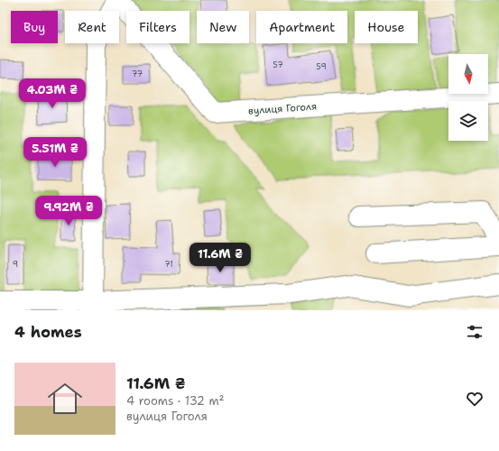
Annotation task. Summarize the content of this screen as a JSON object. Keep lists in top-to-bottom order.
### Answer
{
  "streets": {
    "street": ["вулиця Гоголя"]
  },
  "house_numbers": [
    "57",
    "59",
    "77",
    "9",
    "71"
  ],
  "north": "bottom",
  "page": {
    "chip": [
      "Buy",
      "Rent",
      "Filters",
      "New",
      "Apartment",
      "House"
    ],
    "price": [
      "4.03M ₴",
      "5.51M ₴",
      "9.92M ₴",
      "11.6M ₴"
    ],
    "heading": "4 homes",
    "list": [
      {
        "name": "11.6M ₴",
        "note": "4 rooms · 132 m² · вулиця Гоголя"
      }
    ]
  }
}
